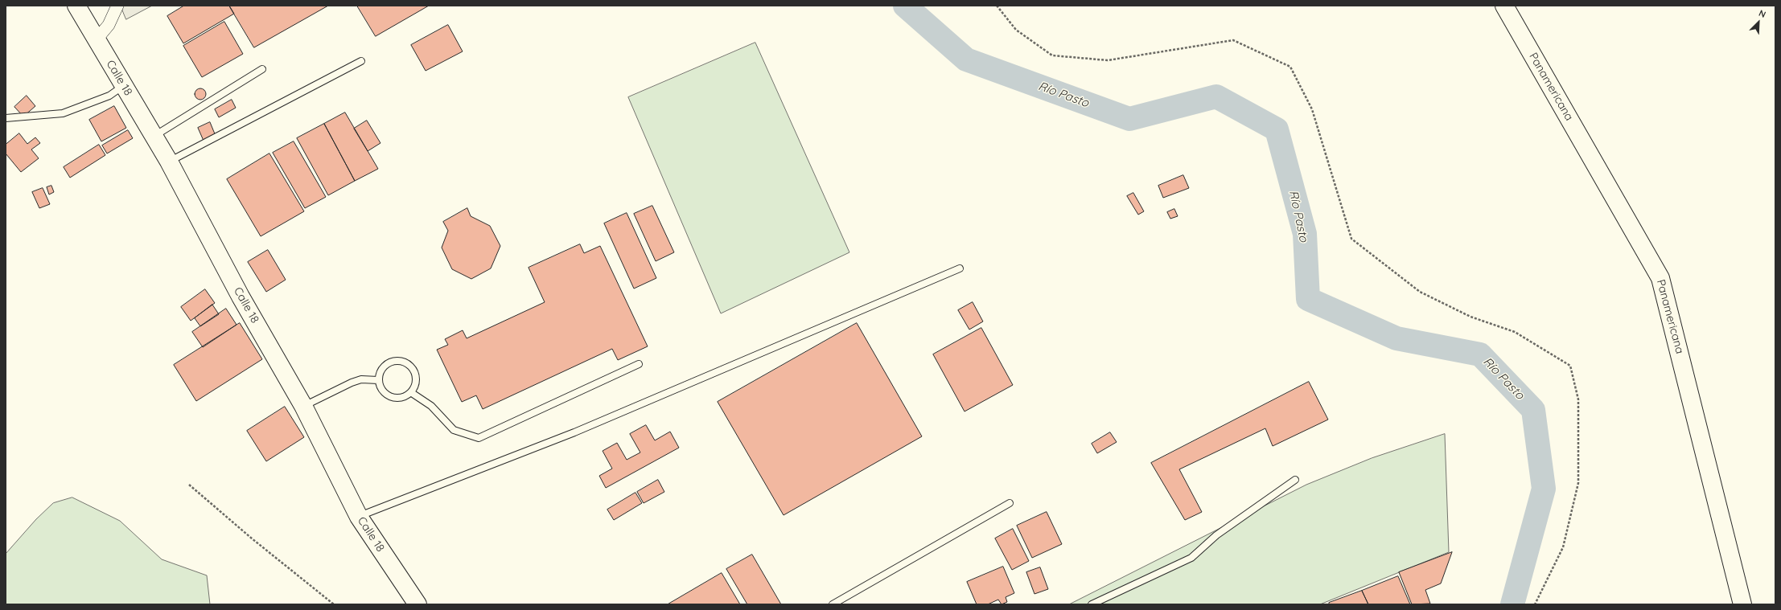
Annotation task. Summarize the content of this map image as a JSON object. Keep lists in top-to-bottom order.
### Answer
{
  "streets": {
    "main road": ["Calle 18", "Panamericana"]
  },
  "water": ["Río Pasto"],
  "north": "top right"
}
